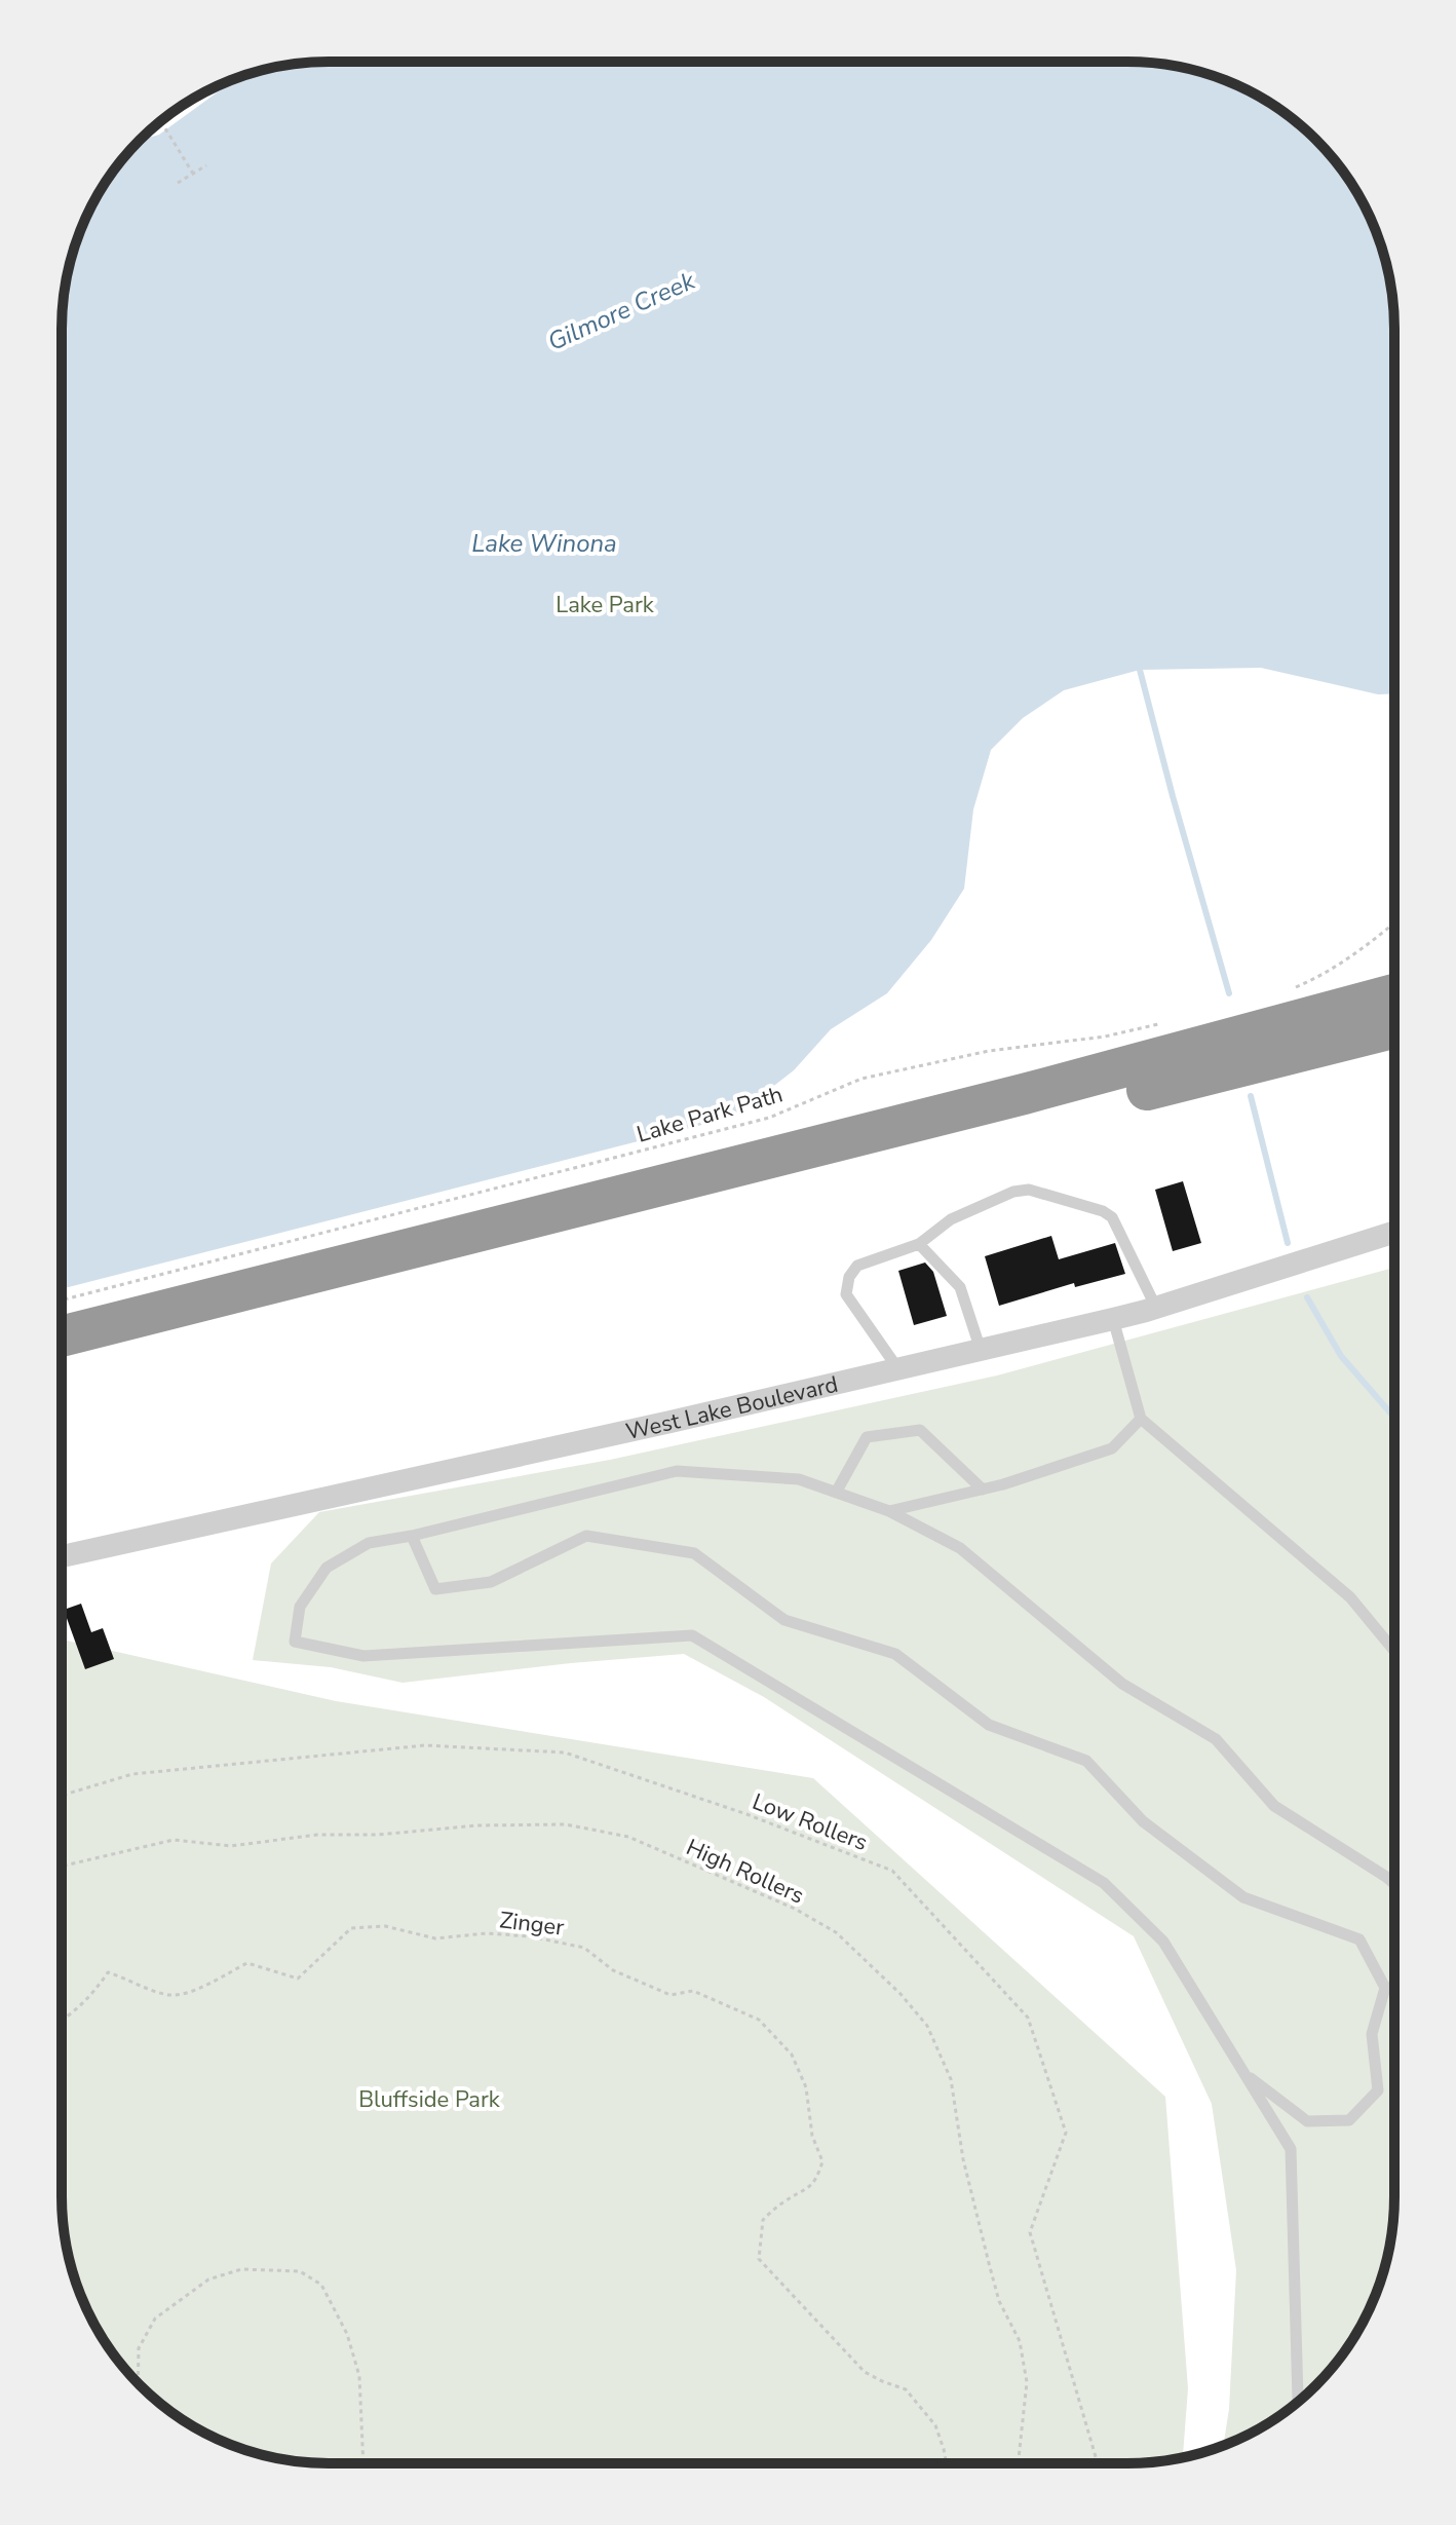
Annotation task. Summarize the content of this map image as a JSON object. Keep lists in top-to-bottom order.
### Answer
{
  "streets": {
    "street": ["West Lake Boulevard"],
    "path": [
      "Lake Park Path",
      "Low Rollers",
      "High Rollers",
      "Zinger"
    ]
  },
  "water": ["Gilmore Creek", "Lake Winona"],
  "parks": ["Lake Park", "Bluffside Park"]
}
